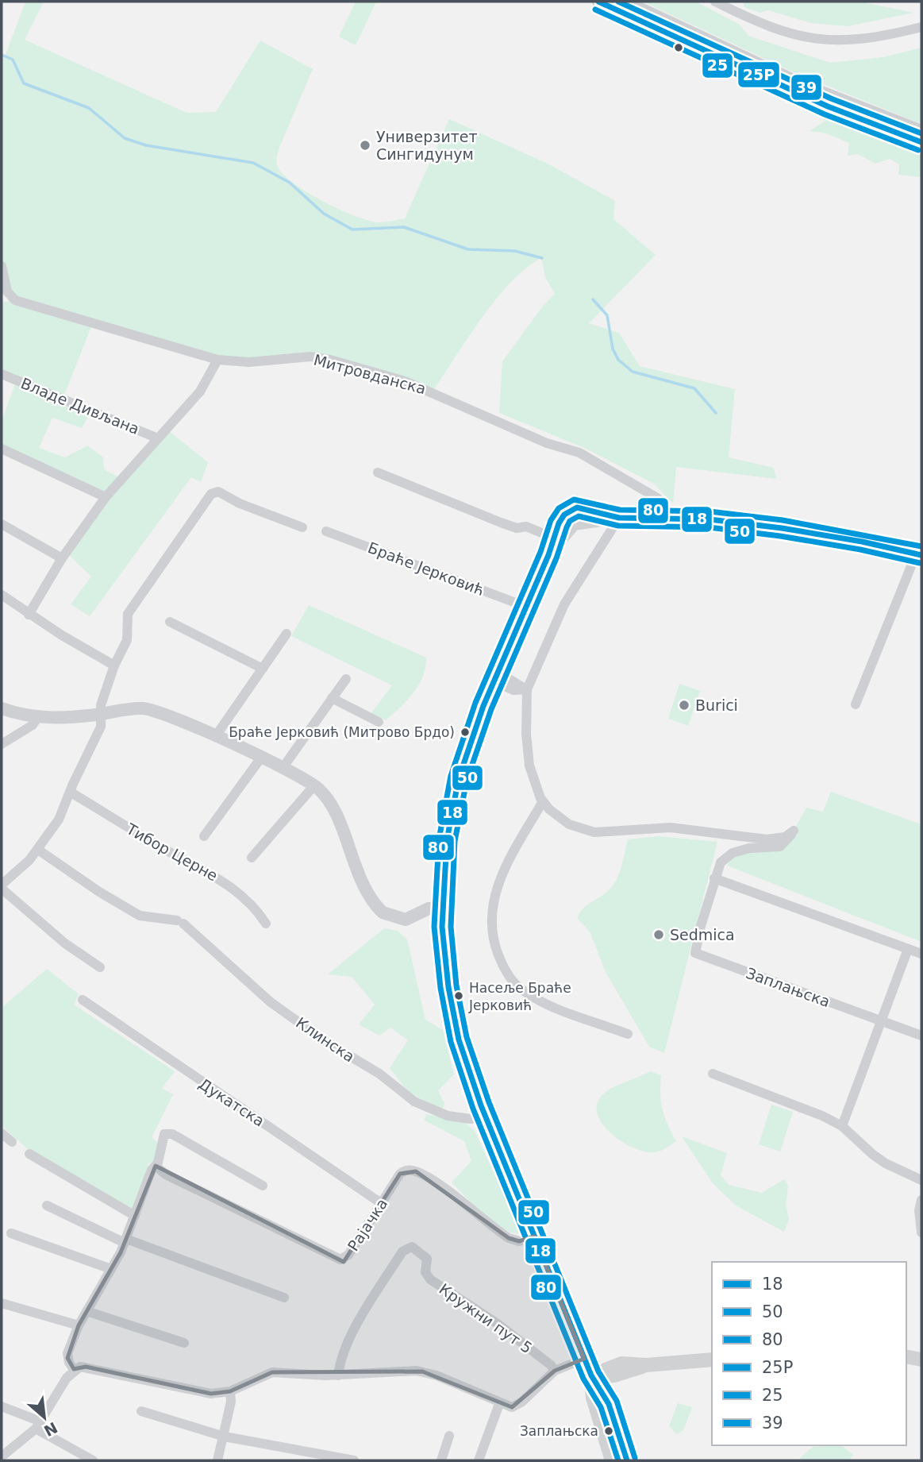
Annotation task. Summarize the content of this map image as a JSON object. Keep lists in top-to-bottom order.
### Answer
{
  "streets": {
    "street": [
      "Митровданска",
      "Владе Дивљана",
      "Браће Јерковић",
      "Тибор Церне",
      "Заплањска",
      "Клинска",
      "Дукатска",
      "Рајачка",
      "Кружни пут 5"
    ]
  },
  "crossings": [
    ["Дукатска", "Рајачка"]
  ],
  "places": [
    "Универзитет Сингидунум",
    "Burici",
    "Браће Јерковић (Митрово Брдо)",
    "Sedmica",
    "Насеље Браће Јерковић",
    "Заплањска"
  ],
  "lines": [
    "transit line 25P",
    "transit line 39",
    "transit line 25",
    "transit line 80",
    "transit line 18",
    "transit line 50"
  ],
  "legend": [
    "18",
    "50",
    "80",
    "25P",
    "25",
    "39"
  ],
  "north": "bottom right"
}
